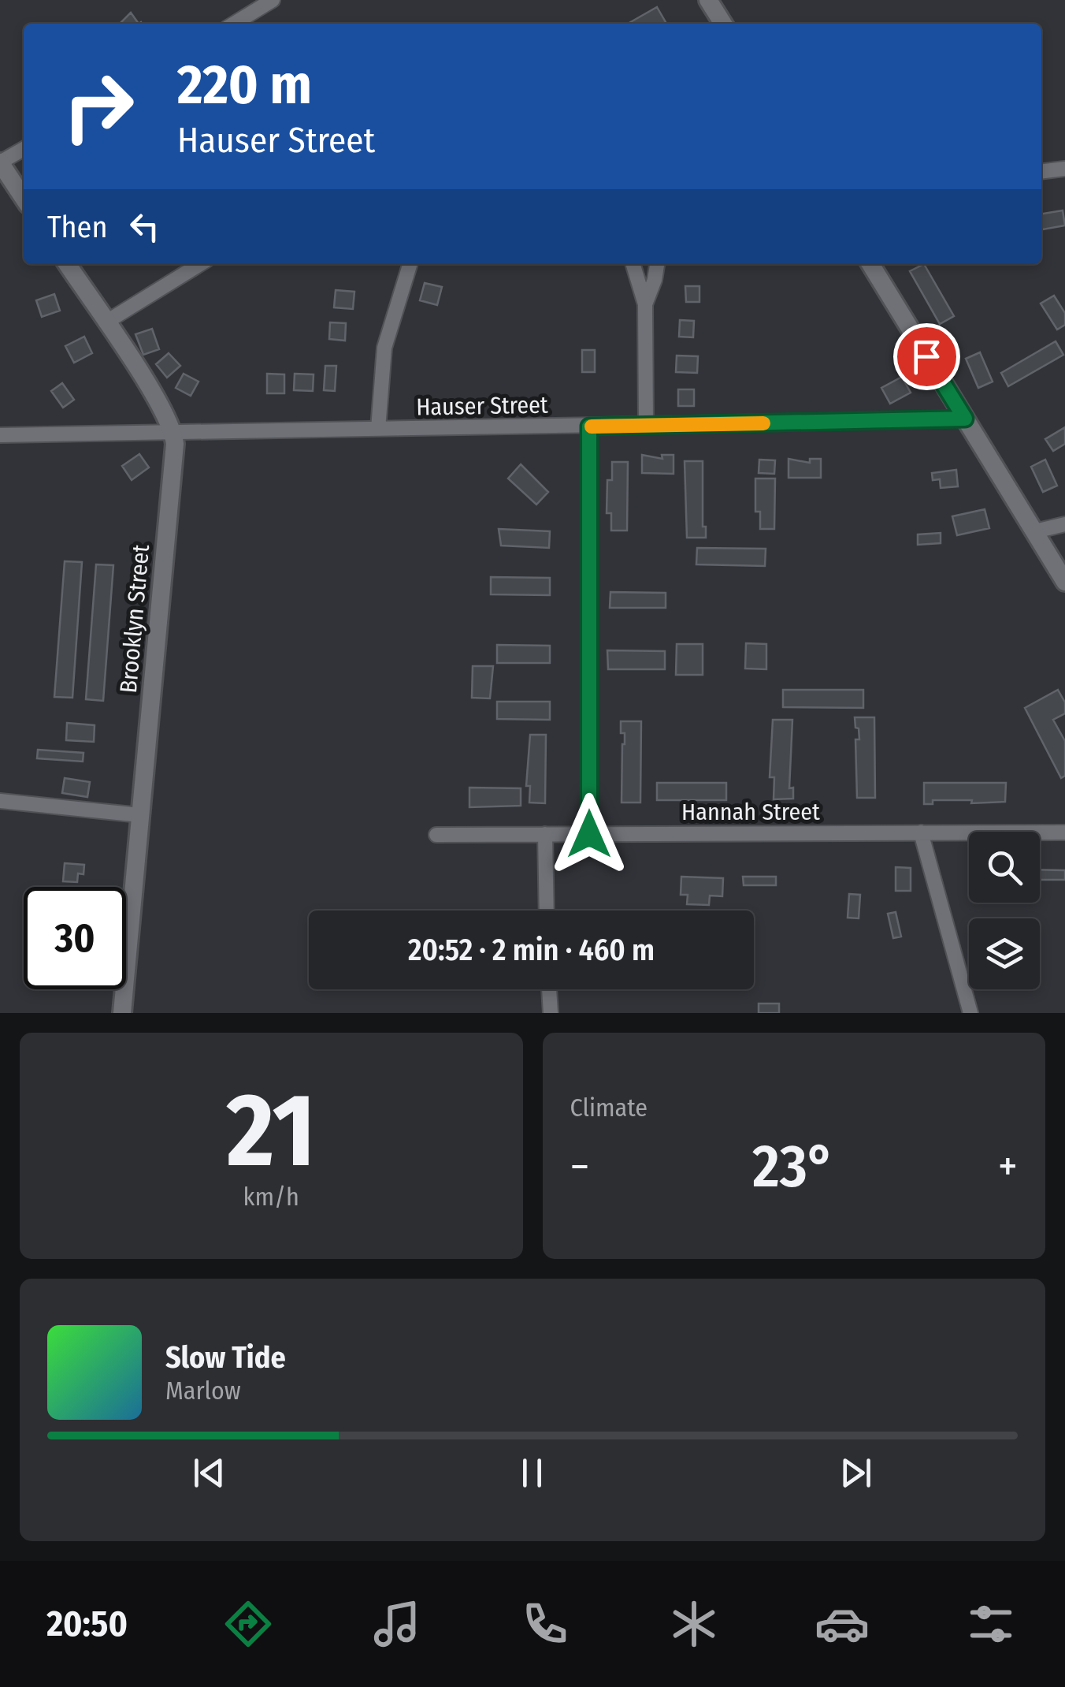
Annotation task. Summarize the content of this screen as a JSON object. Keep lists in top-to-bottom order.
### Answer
{
  "streets": {
    "street": ["Hauser Street", "Brooklyn Street", "Hannah Street"]
  },
  "crossings": [
    ["Hauser Street", "Brooklyn Street"]
  ],
  "page": {
    "turn": ["220 m", "Hauser Street"],
    "then": "Then",
    "limit": "30",
    "trip": "20:52 · 2 min · 460 m",
    "tile": [
      ["21", "km/h"],
      "Climate"
    ],
    "heat": ["−", "23°", "+"],
    "song": ["Slow Tide", "Marlow"],
    "tabs": "20:50"
  }
}
